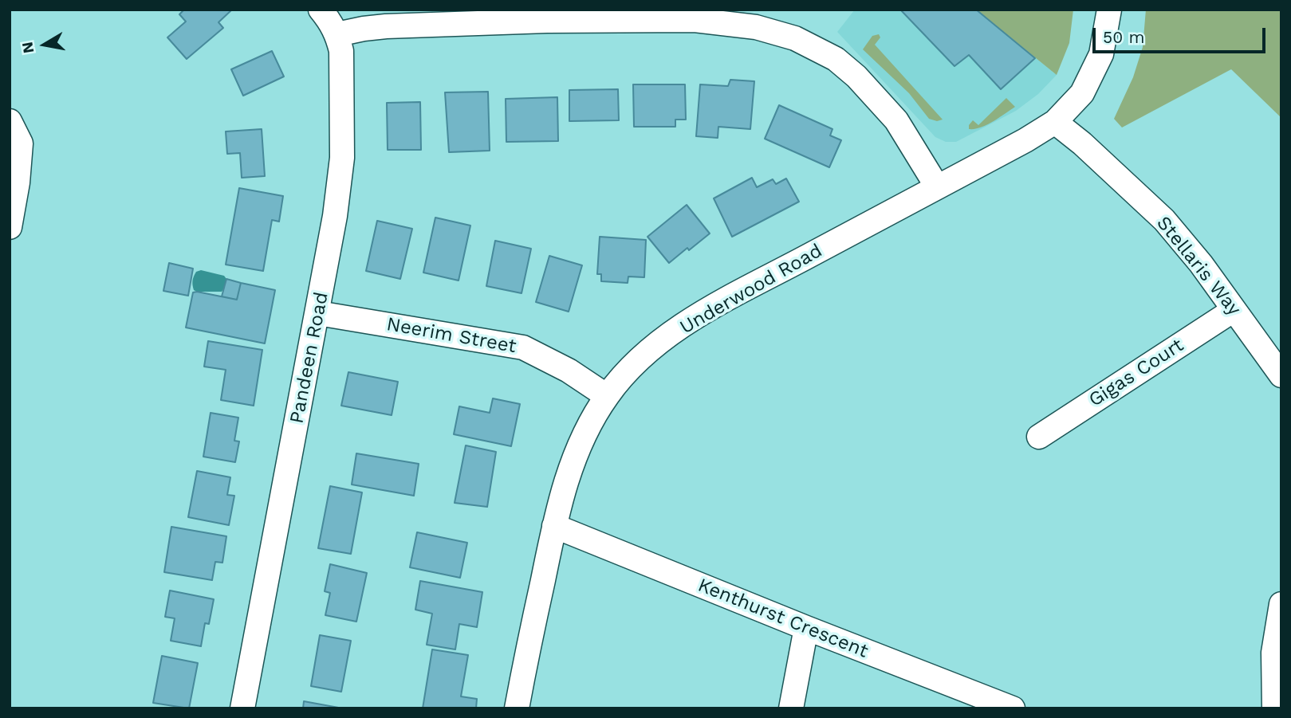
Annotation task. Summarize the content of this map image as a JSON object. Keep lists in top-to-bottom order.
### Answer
{
  "streets": {
    "street": [
      "Stellaris Way",
      "Underwood Road",
      "Neerim Street",
      "Pandeen Road",
      "Gigas Court",
      "Kenthurst Crescent"
    ]
  },
  "crossings": [
    ["Stellaris Way", "Underwood Road"],
    ["Stellaris Way", "Gigas Court"],
    ["Underwood Road", "Neerim Street"],
    ["Underwood Road", "Kenthurst Crescent"],
    ["Neerim Street", "Pandeen Road"]
  ],
  "scale_bar": "50 m",
  "north": "left"
}
